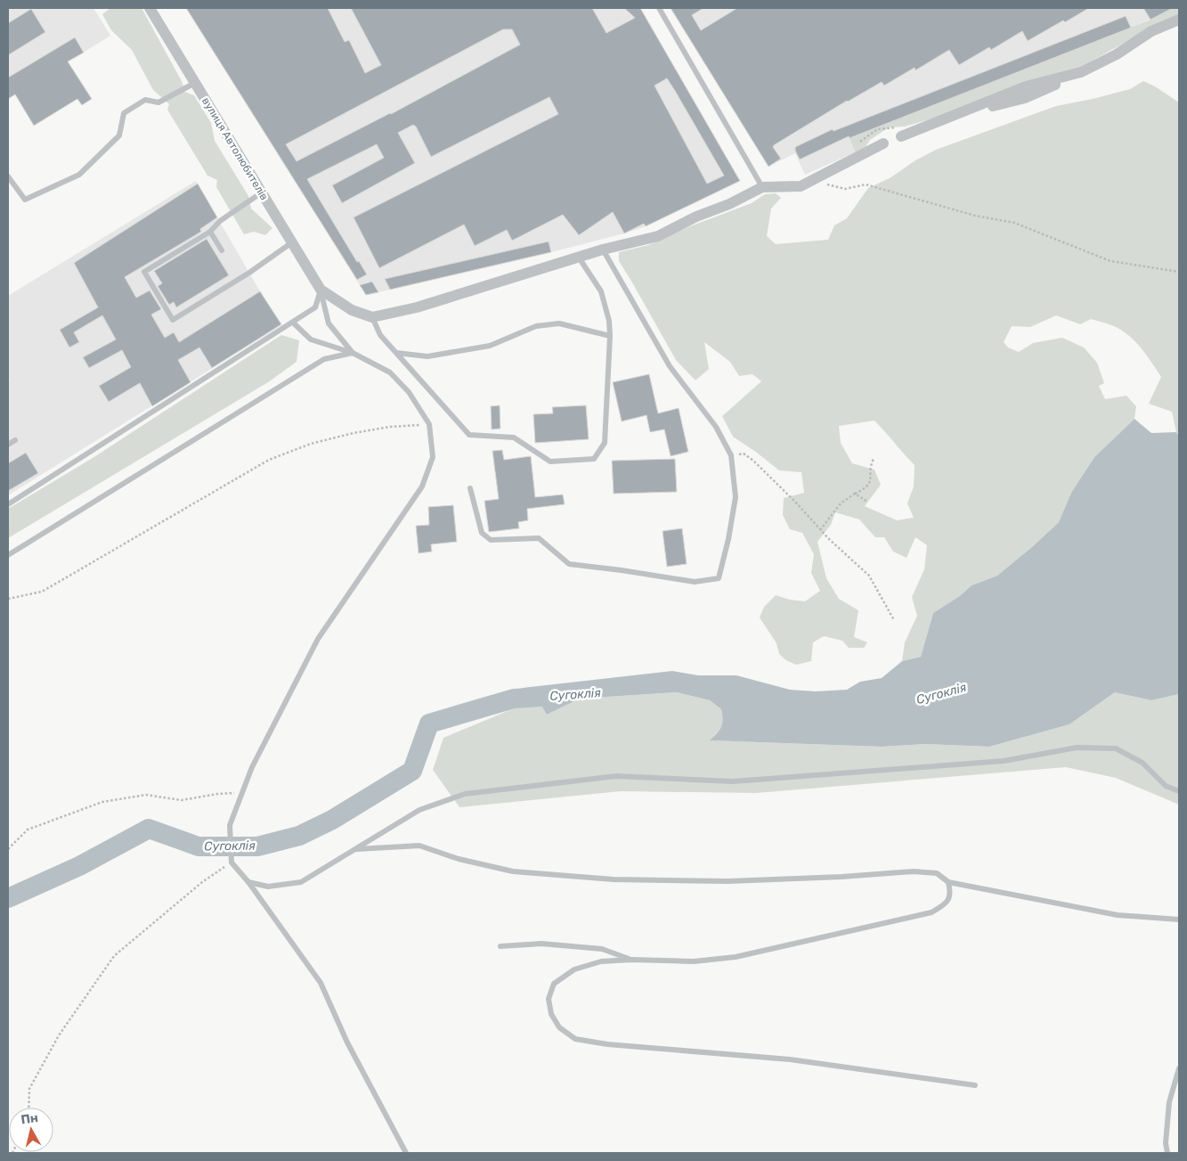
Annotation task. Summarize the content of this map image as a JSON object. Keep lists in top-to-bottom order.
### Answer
{
  "streets": {
    "street": ["вулиця Автолюбителів"]
  },
  "water": ["Сугоклія"],
  "north": "top"
}
